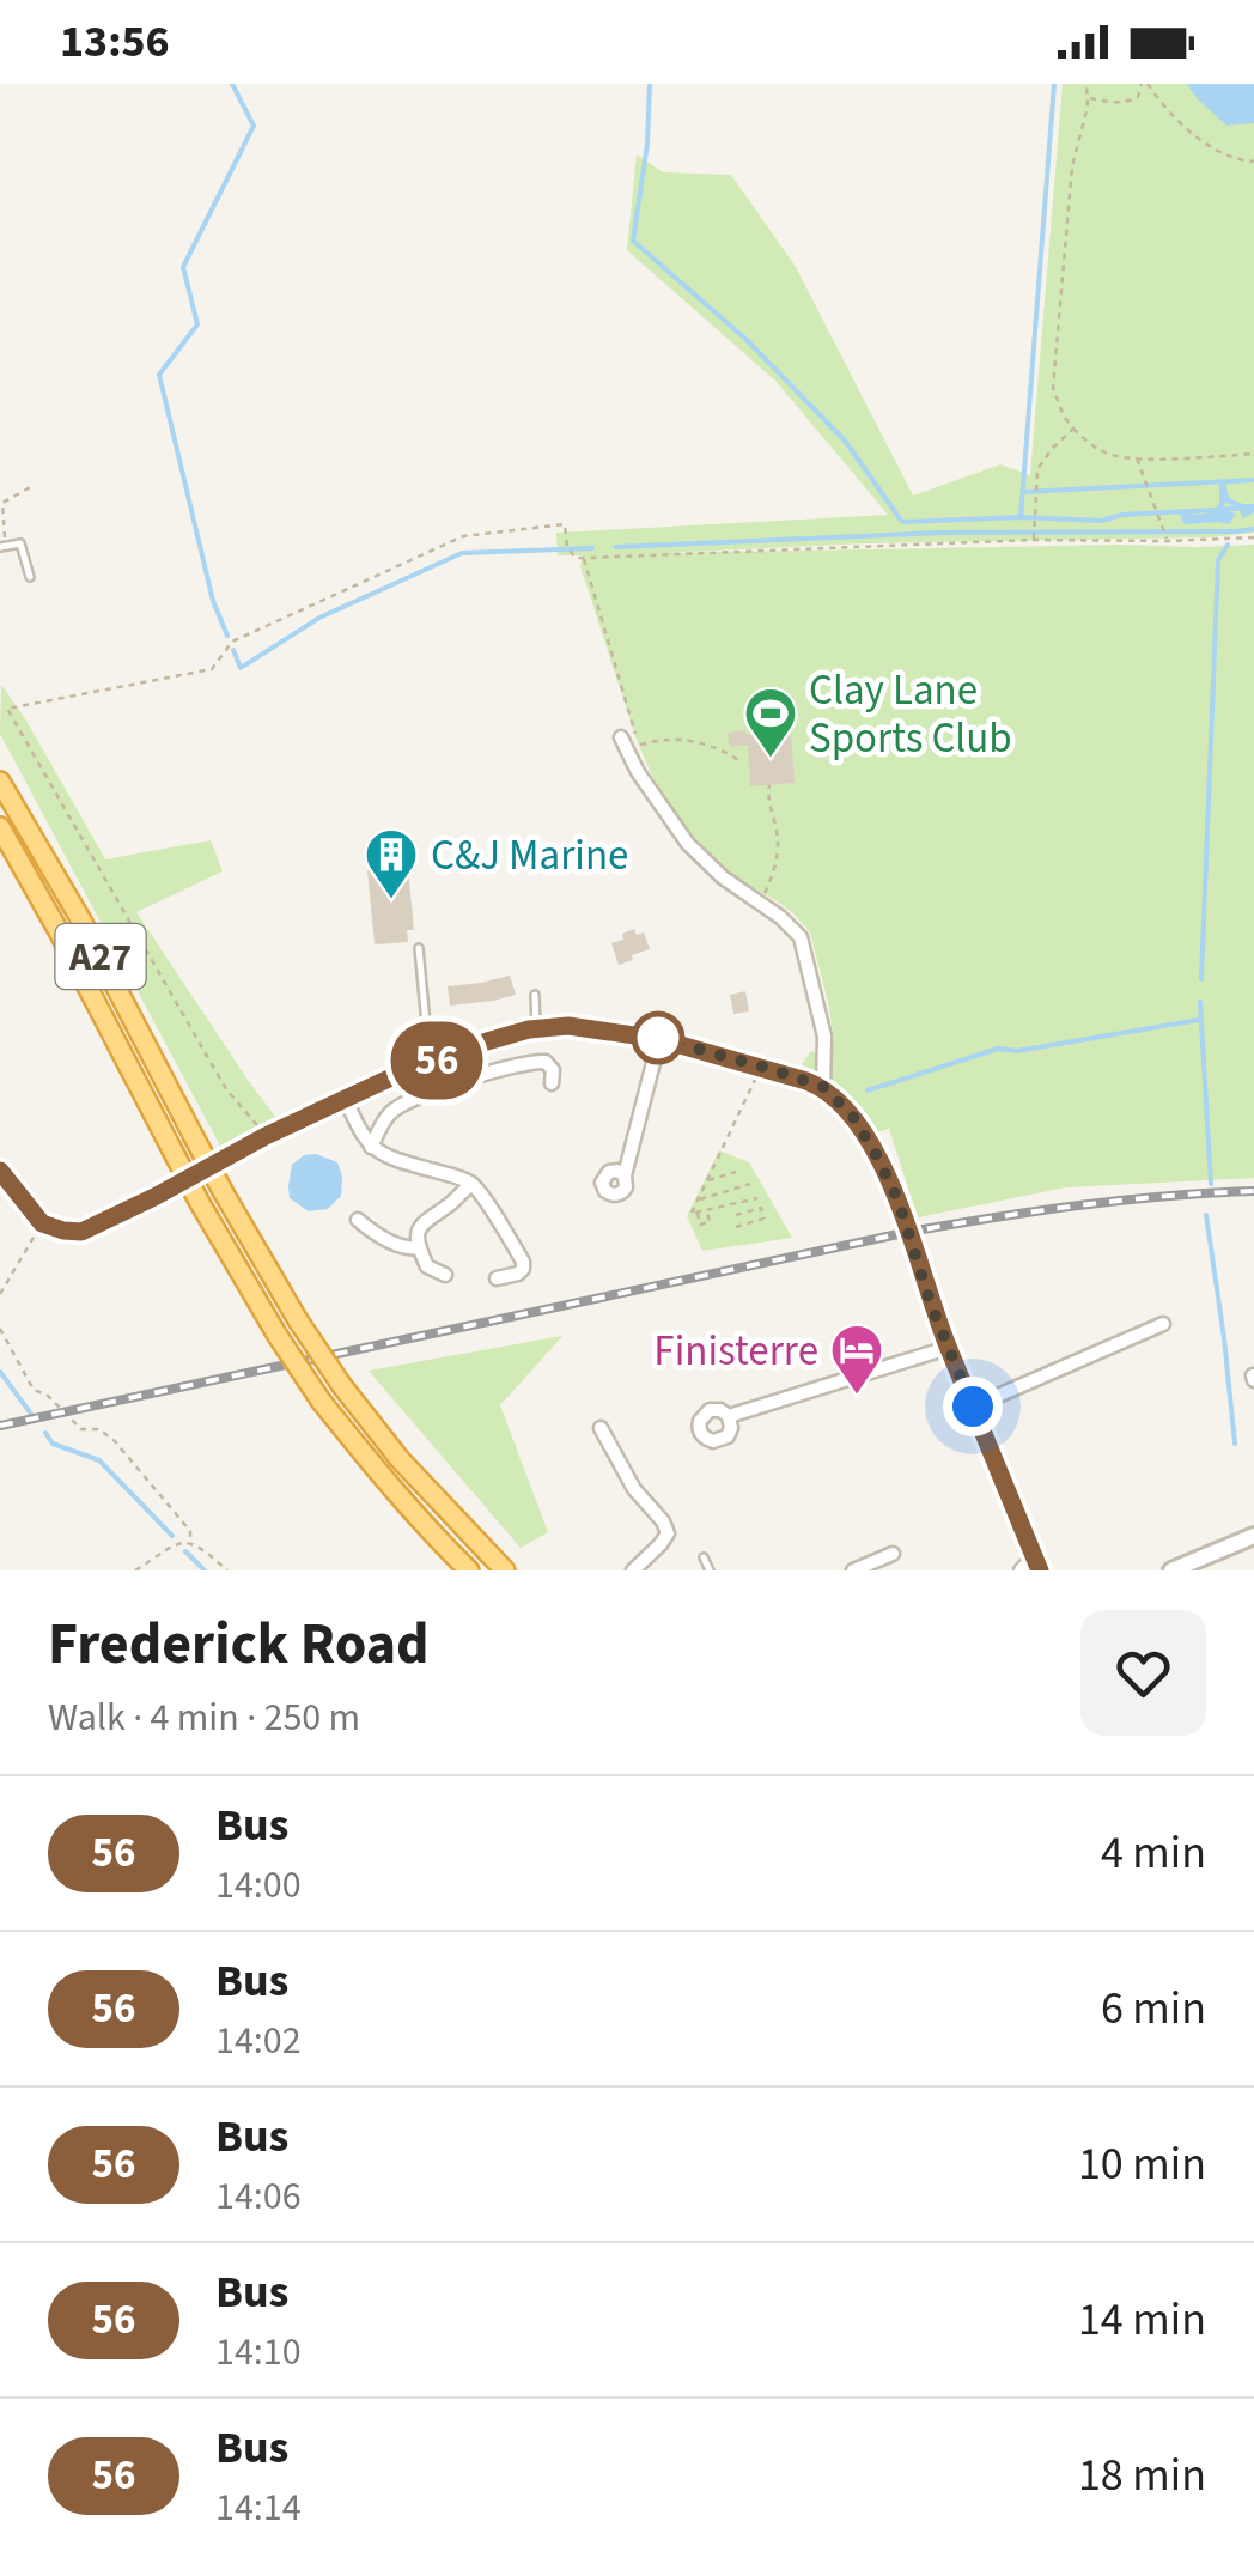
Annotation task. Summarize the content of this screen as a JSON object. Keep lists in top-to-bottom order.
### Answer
{
  "streets": {
    "highway": ["A27"]
  },
  "places": {
    "sports": ["Clay Lane Sports Club"],
    "building": ["C&J Marine"],
    "hotel": ["Finisterre"]
  },
  "lines": ["bus line 56"],
  "page": {
    "status": "13:56",
    "on_map": "56",
    "heading": ["Frederick Road", "Walk · 4 min · 250 m"],
    "list": [
      {
        "mark": "56",
        "name": "Bus",
        "note": "14:00",
        "value": "4 min"
      },
      {
        "mark": "56",
        "name": "Bus",
        "note": "14:02",
        "value": "6 min"
      },
      {
        "mark": "56",
        "name": "Bus",
        "note": "14:06",
        "value": "10 min"
      },
      {
        "mark": "56",
        "name": "Bus",
        "note": "14:10",
        "value": "14 min"
      },
      {
        "mark": "56",
        "name": "Bus",
        "note": "14:14",
        "value": "18 min"
      }
    ]
  }
}
